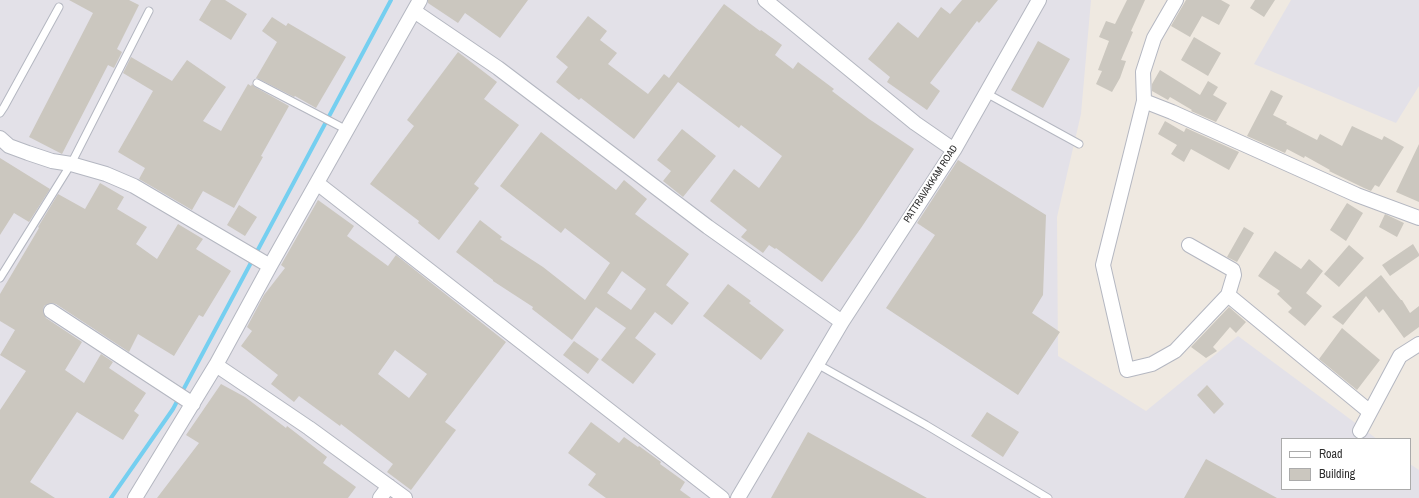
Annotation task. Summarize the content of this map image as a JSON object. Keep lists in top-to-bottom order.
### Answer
{
  "streets": {
    "street": ["PATTRAVAKKAM ROAD"]
  },
  "legend": ["Road", "Building"]
}
